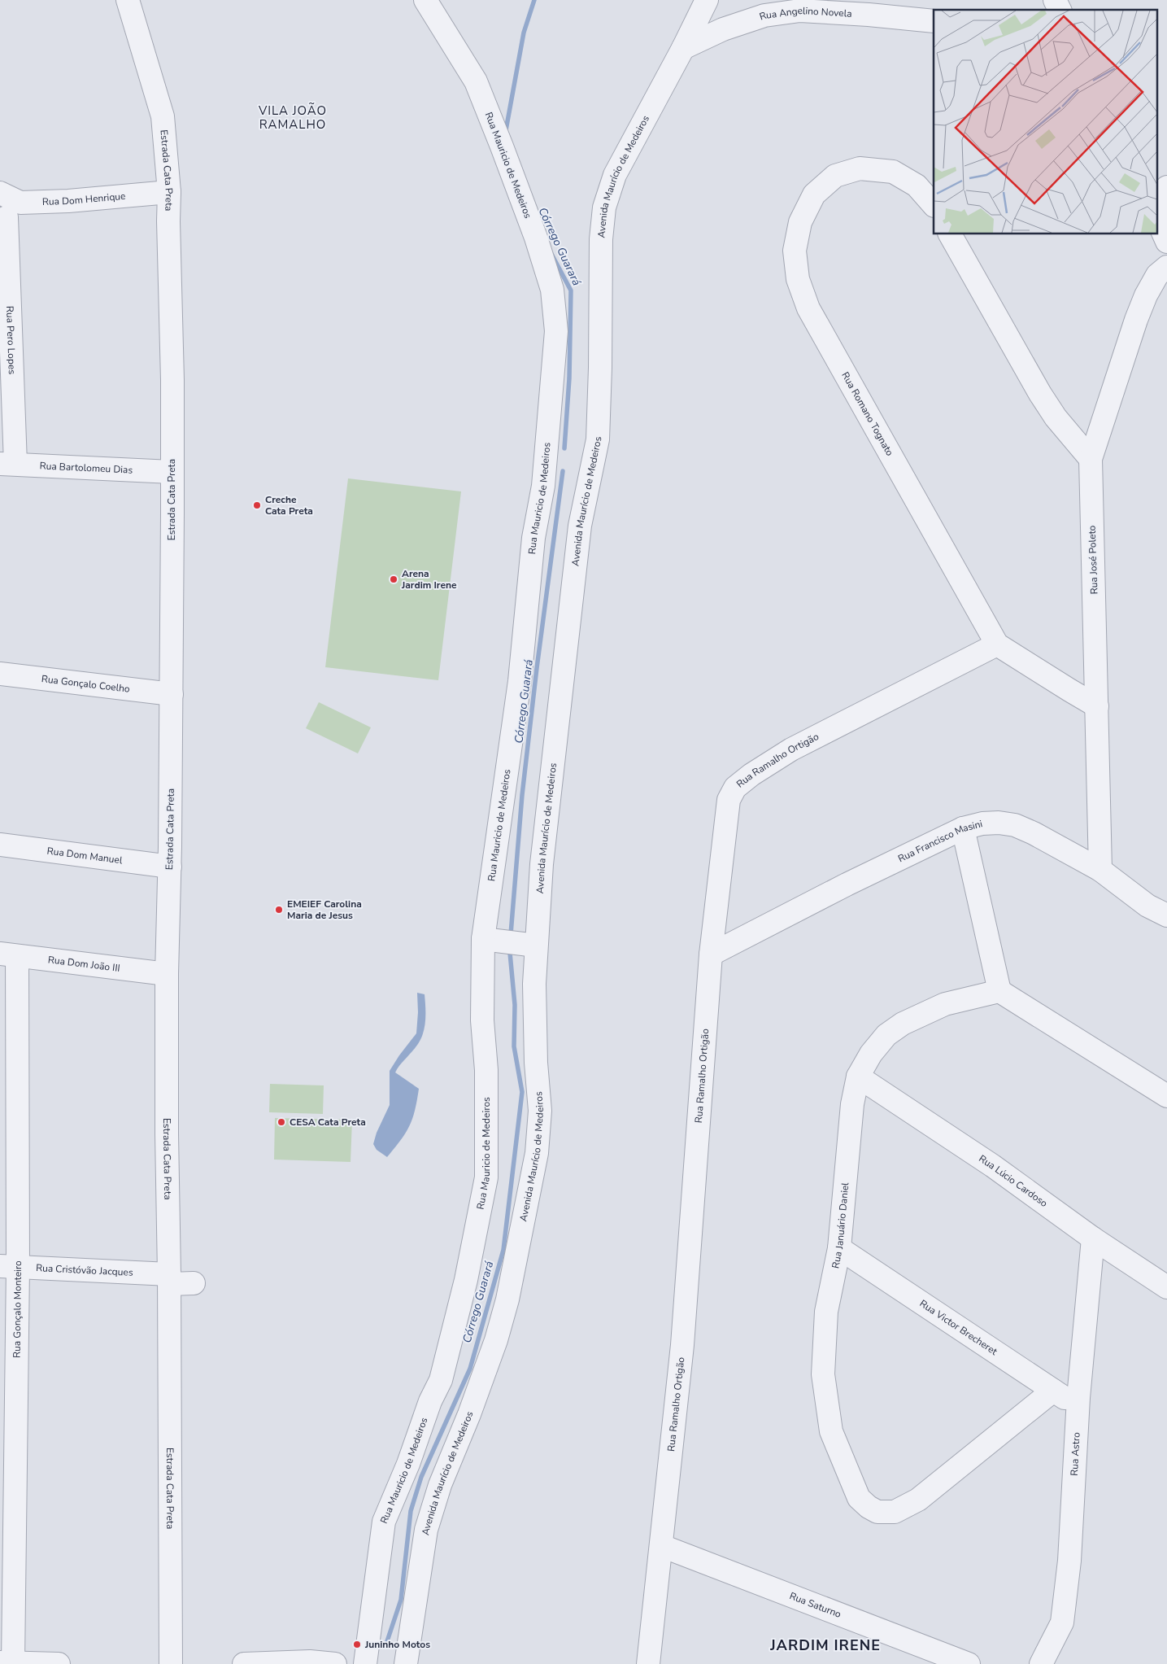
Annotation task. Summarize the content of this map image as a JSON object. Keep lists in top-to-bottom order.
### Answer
{
  "streets": {
    "street": [
      "Rua Angelino Novela",
      "Rua Mauricio de Medeiros",
      "Estrada Cata Preta",
      "Avenida Maurício de Medeiros",
      "Rua Dom Henrique",
      "Rua Pero Lopes",
      "Rua Romano Tognato",
      "Rua Bartolomeu Dias",
      "Rua José Poleto",
      "Rua Gonçalo Coelho",
      "Rua Ramalho Ortigão",
      "Rua Francisco Masini",
      "Rua Dom Manuel",
      "Rua Dom João III",
      "Rua Lúcio Cardoso",
      "Rua Januário Daniel",
      "Rua Cristóvão Jacques",
      "Rua Gonçalo Monteiro",
      "Rua Victor Brecheret",
      "Rua Astro",
      "Rua Saturno"
    ]
  },
  "crossings": [
    ["Rua Angelino Novela", "Avenida Maurício de Medeiros"],
    ["Estrada Cata Preta", "Rua Dom Henrique"],
    ["Estrada Cata Preta", "Rua Bartolomeu Dias"],
    ["Estrada Cata Preta", "Rua Gonçalo Coelho"],
    ["Estrada Cata Preta", "Rua Dom Manuel"],
    ["Estrada Cata Preta", "Rua Dom João III"],
    ["Estrada Cata Preta", "Rua Cristóvão Jacques"],
    ["Rua Dom Henrique", "Rua Pero Lopes"],
    ["Rua Pero Lopes", "Rua Bartolomeu Dias"],
    ["Rua Romano Tognato", "Rua José Poleto"],
    ["Rua Romano Tognato", "Rua Ramalho Ortigão"],
    ["Rua José Poleto", "Rua Francisco Masini"],
    ["Rua Ramalho Ortigão", "Rua Francisco Masini"],
    ["Rua Ramalho Ortigão", "Rua Saturno"],
    ["Rua Dom João III", "Rua Gonçalo Monteiro"],
    ["Rua Lúcio Cardoso", "Rua Januário Daniel"],
    ["Rua Lúcio Cardoso", "Rua Astro"],
    ["Rua Januário Daniel", "Rua Victor Brecheret"],
    ["Rua Cristóvão Jacques", "Rua Gonçalo Monteiro"],
    ["Rua Victor Brecheret", "Rua Astro"]
  ],
  "districts": ["VILA JOÃO RAMALHO", "JARDIM IRENE"],
  "water": ["Córrego Guarará"],
  "places": [
    "Creche Cata Preta",
    "Arena Jardim Irene",
    "EMEIEF Carolina Maria de Jesus",
    "CESA Cata Preta",
    "Juninho Motos"
  ]
}
